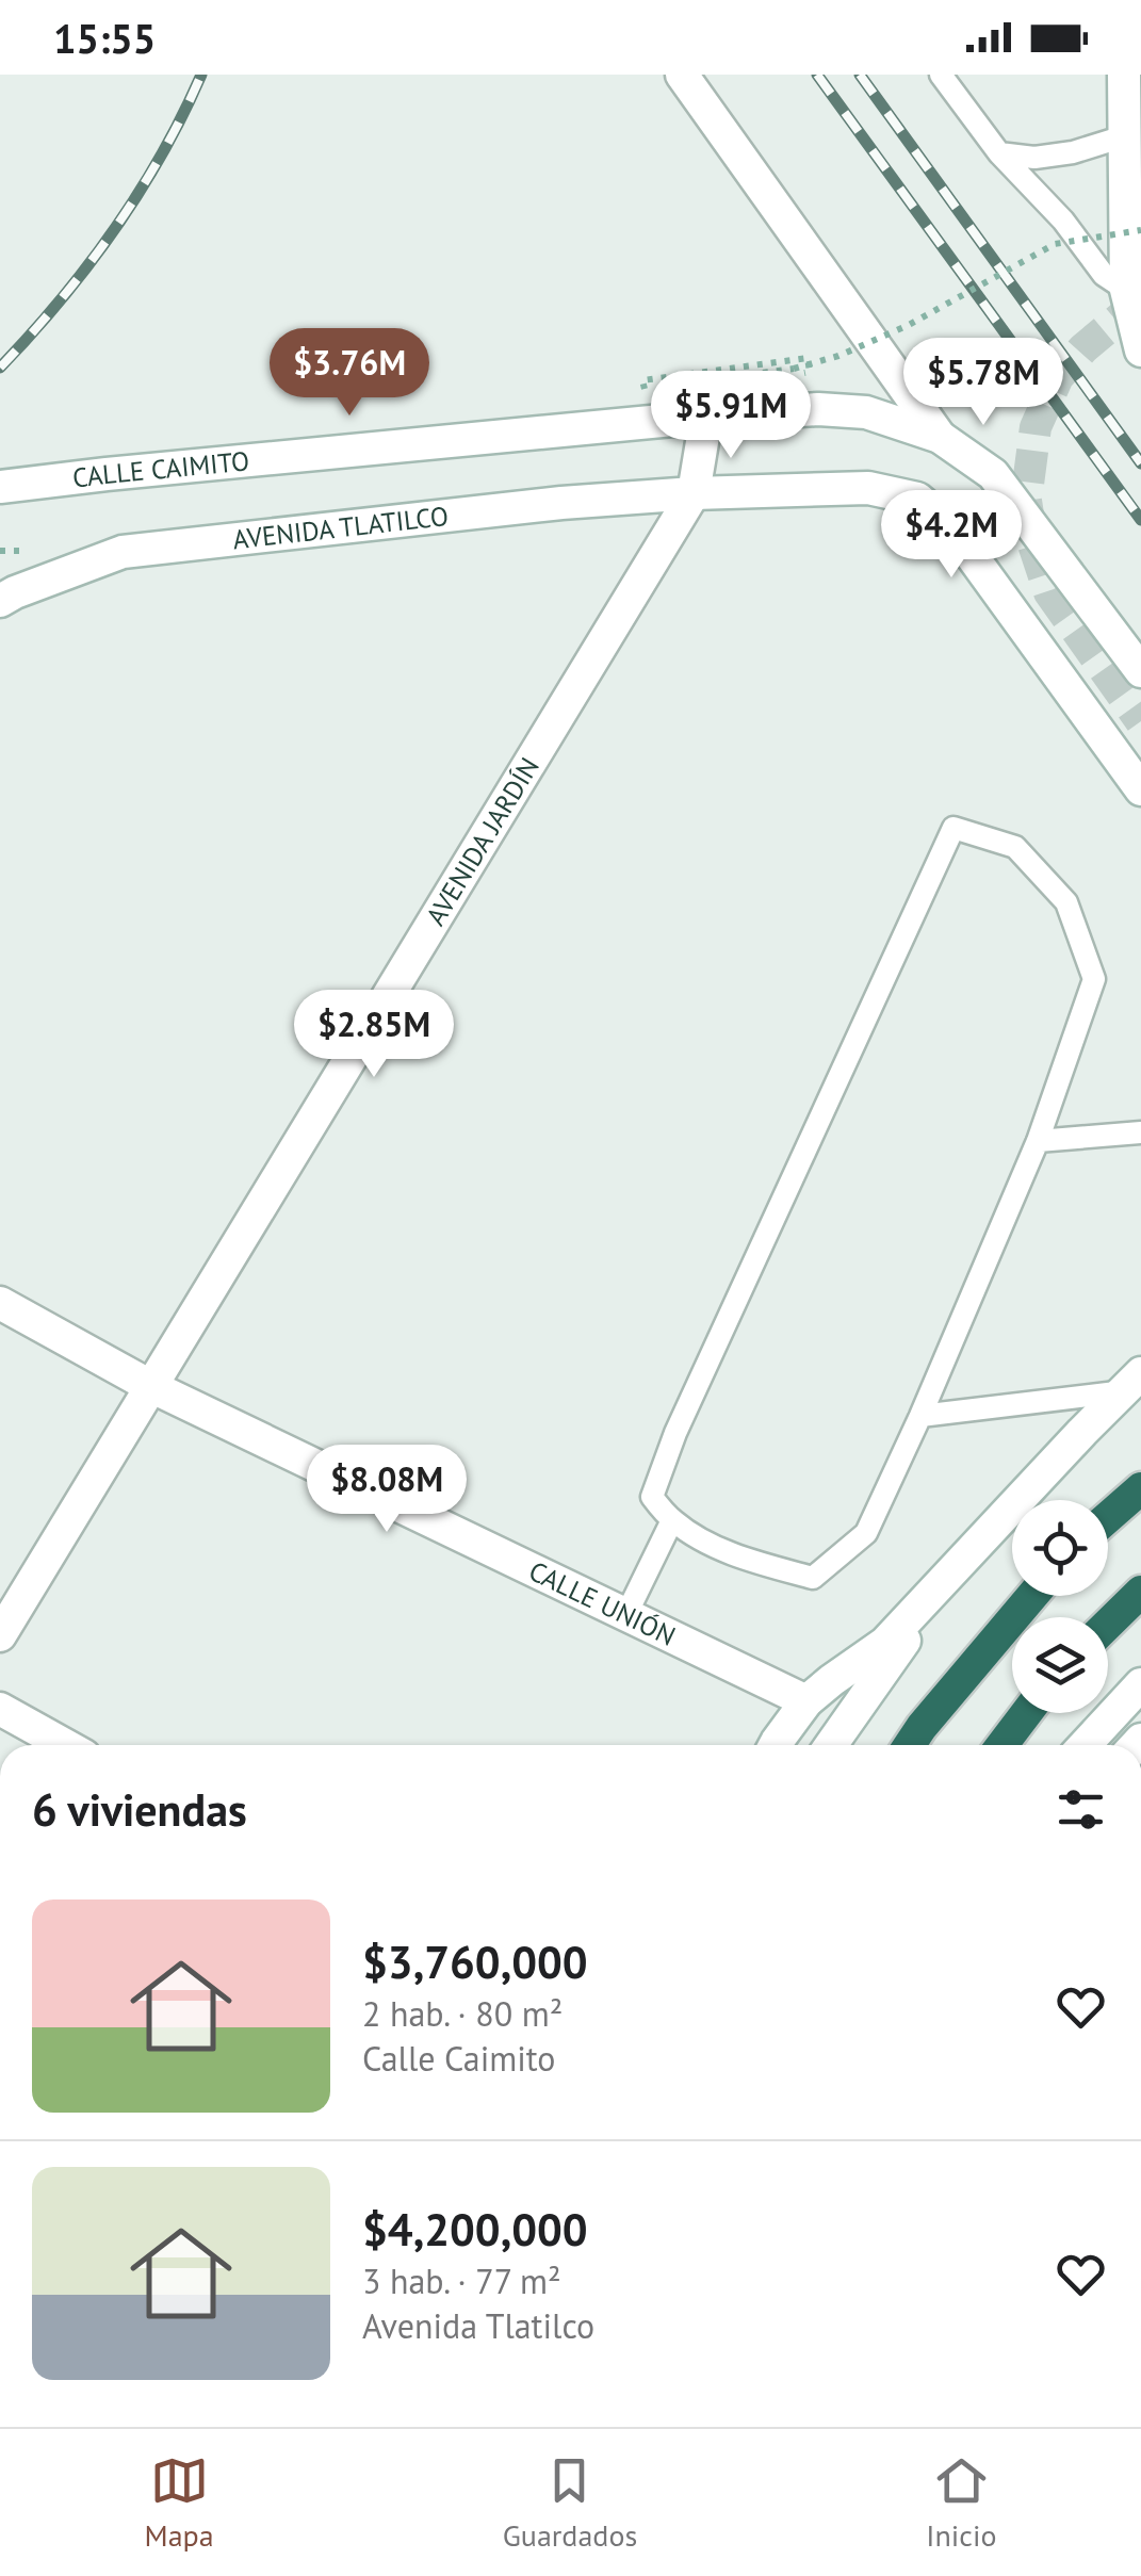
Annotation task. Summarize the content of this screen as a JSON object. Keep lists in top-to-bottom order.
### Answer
{
  "streets": {
    "street": [
      "CALLE CAIMITO",
      "AVENIDA TLATILCO",
      "AVENIDA JARDÍN",
      "CALLE UNIÓN"
    ]
  },
  "crossings": [
    ["CALLE CAIMITO", "AVENIDA JARDÍN"],
    ["AVENIDA TLATILCO", "AVENIDA JARDÍN"],
    ["AVENIDA JARDÍN", "CALLE UNIÓN"]
  ],
  "page": {
    "status": "15:55",
    "price": [
      "$3.76M",
      "$5.78M",
      "$5.91M",
      "$4.2M",
      "$2.85M",
      "$8.08M"
    ],
    "heading": "6 viviendas",
    "list": [
      {
        "name": "$3,760,000",
        "note": "2 hab. · 80 m² · Calle Caimito"
      },
      {
        "name": "$4,200,000",
        "note": "3 hab. · 77 m² · Avenida Tlatilco"
      }
    ],
    "tabs": ["Mapa", "Guardados", "Inicio"]
  }
}
